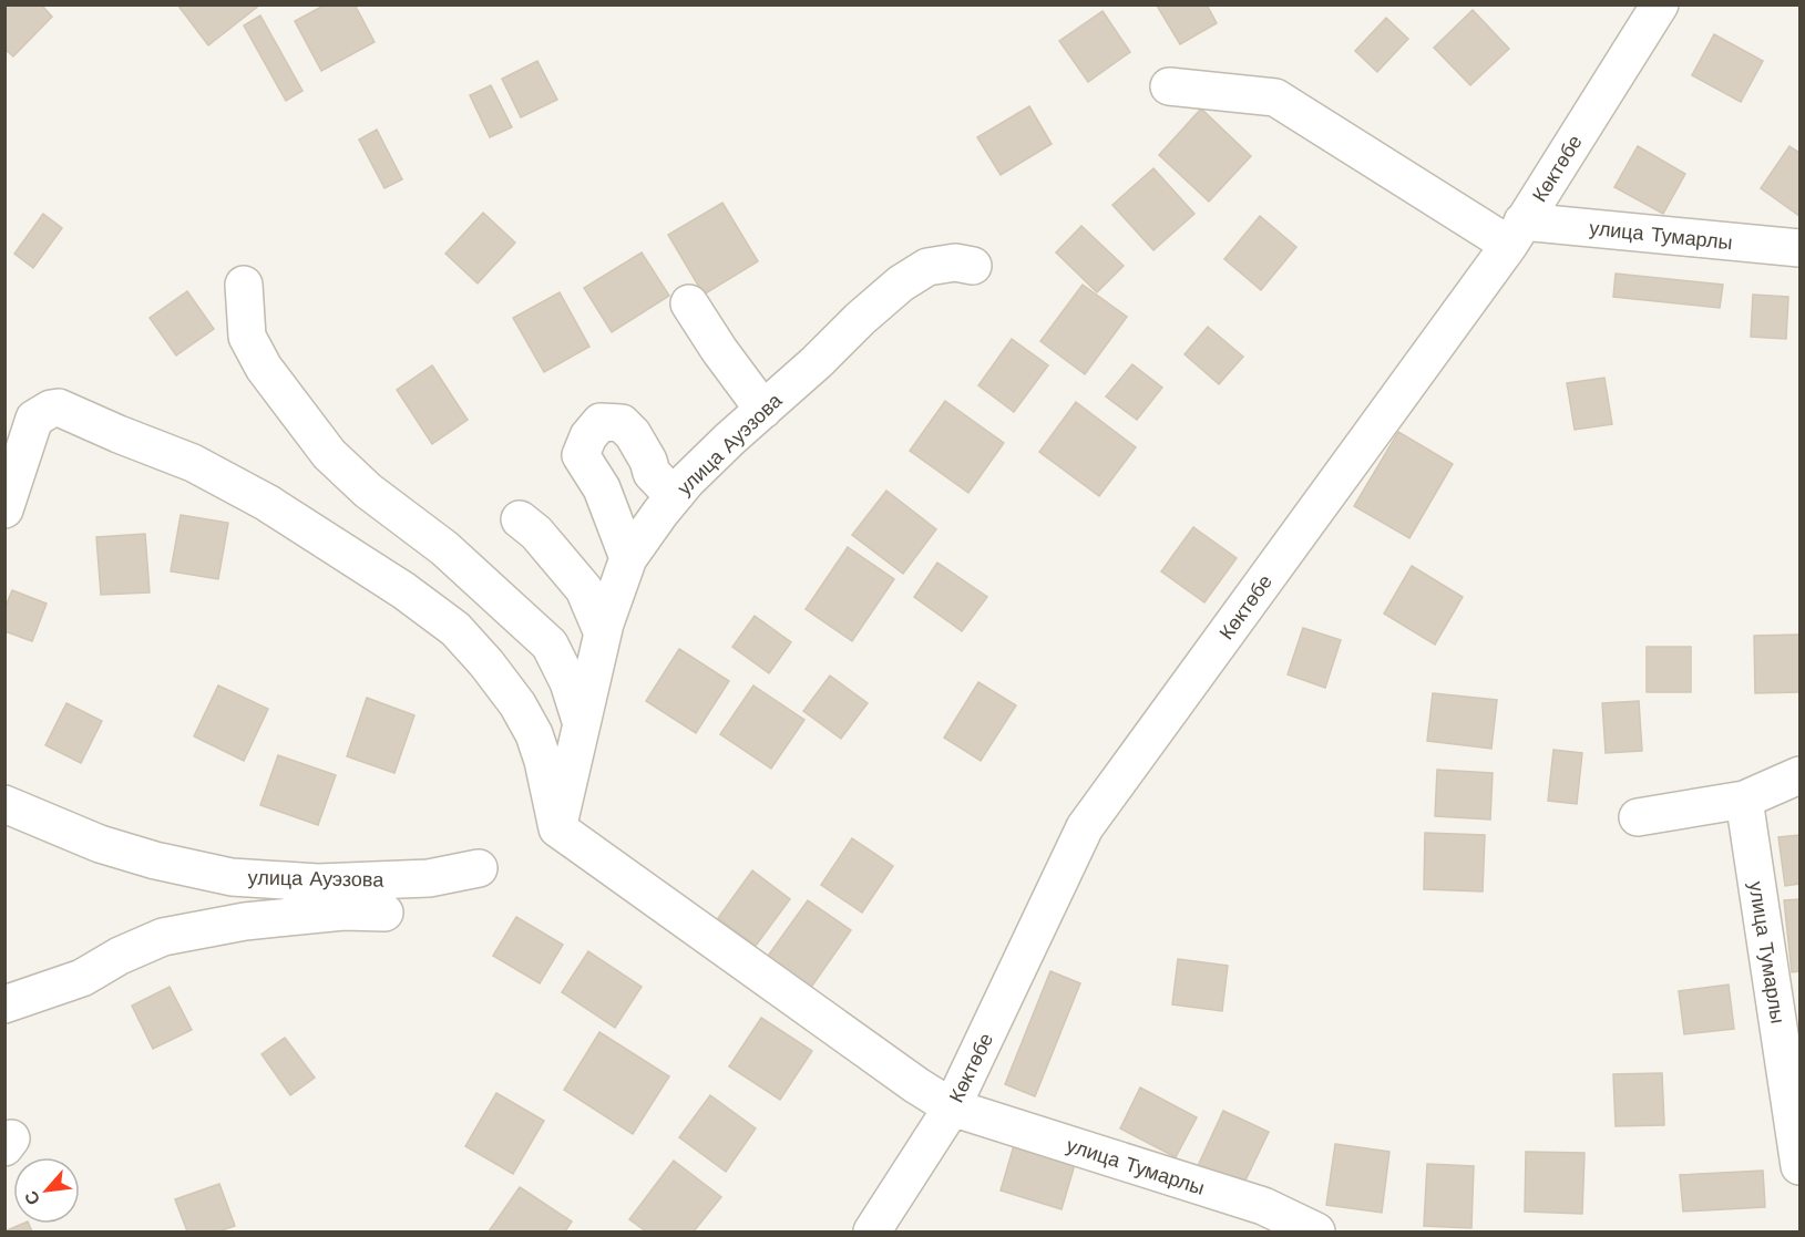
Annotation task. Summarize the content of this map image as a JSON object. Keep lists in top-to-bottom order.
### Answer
{
  "streets": {
    "street": ["Көктөбе", "улица Тумарлы", "улица Ауэзова"]
  },
  "crossings": [
    ["Көктөбе", "улица Тумарлы"],
    ["улица Тумарлы", "улица Ауэзова"]
  ],
  "north": "bottom left"
}
